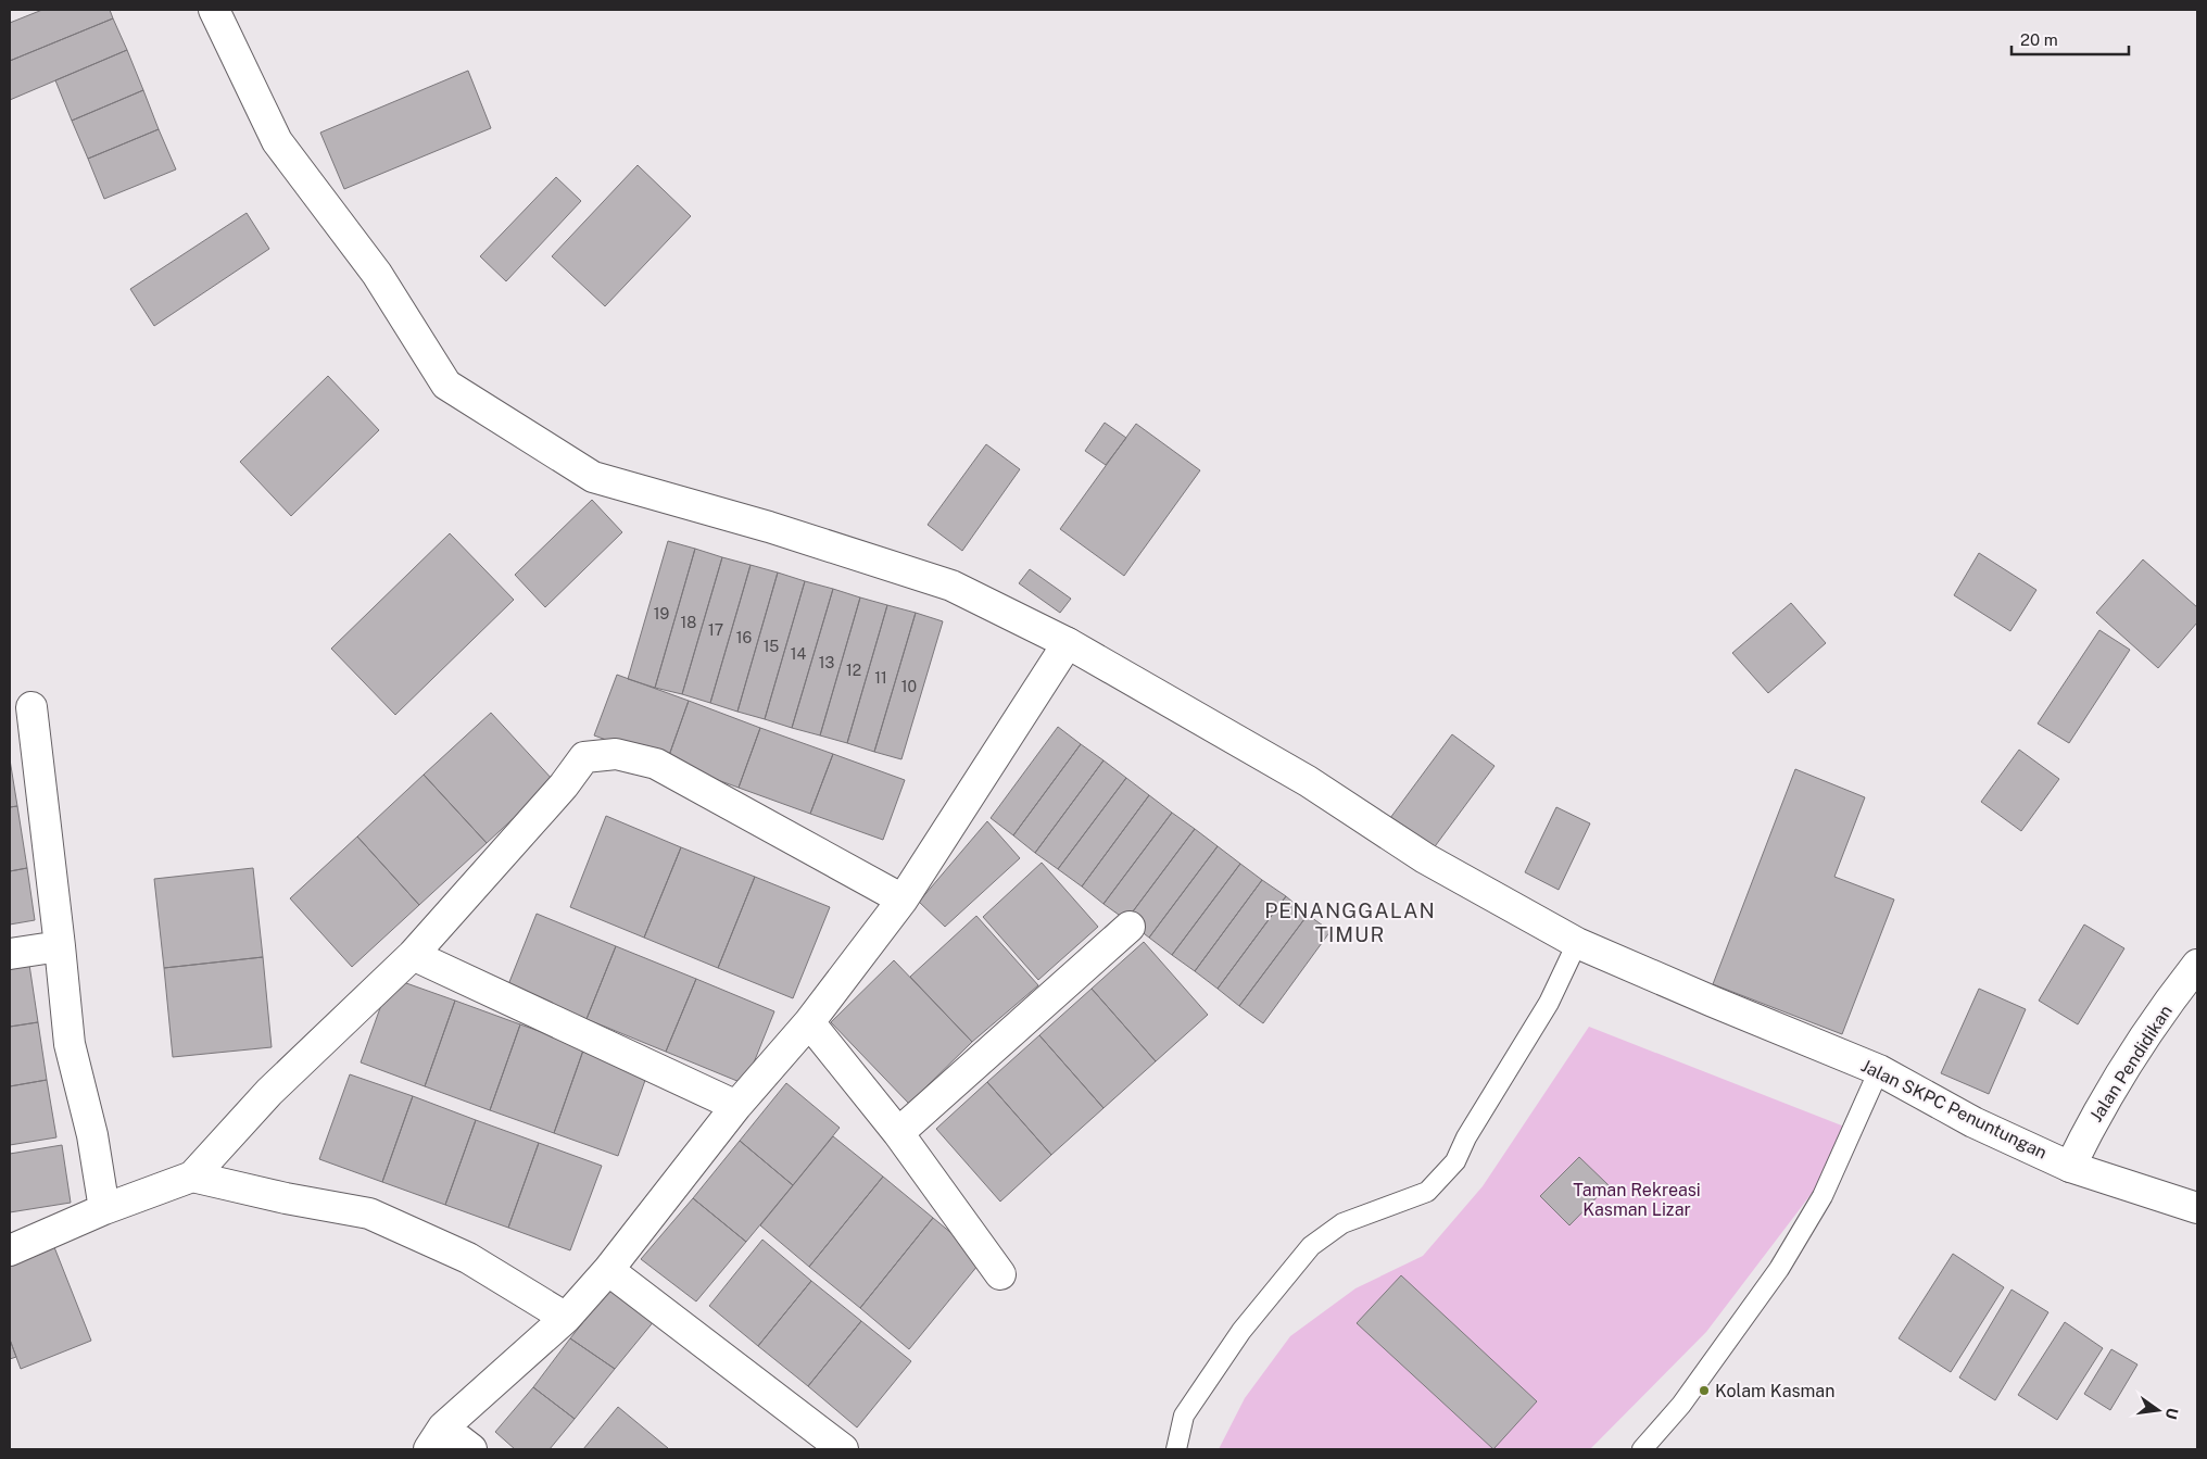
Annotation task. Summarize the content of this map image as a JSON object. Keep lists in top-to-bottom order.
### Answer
{
  "streets": {
    "street": ["Jalan Pendidikan", "Jalan SKPC Penuntungan"]
  },
  "crossings": [
    ["Jalan Pendidikan", "Jalan SKPC Penuntungan"]
  ],
  "districts": ["PENANGGALAN TIMUR"],
  "parks": ["Taman Rekreasi Kasman Lizar"],
  "places": ["Kolam Kasman"],
  "house_numbers": [
    "19",
    "18",
    "17",
    "16",
    "15",
    "14",
    "13",
    "12",
    "11",
    "10"
  ],
  "scale_bar": "20 m",
  "north": "right"
}
